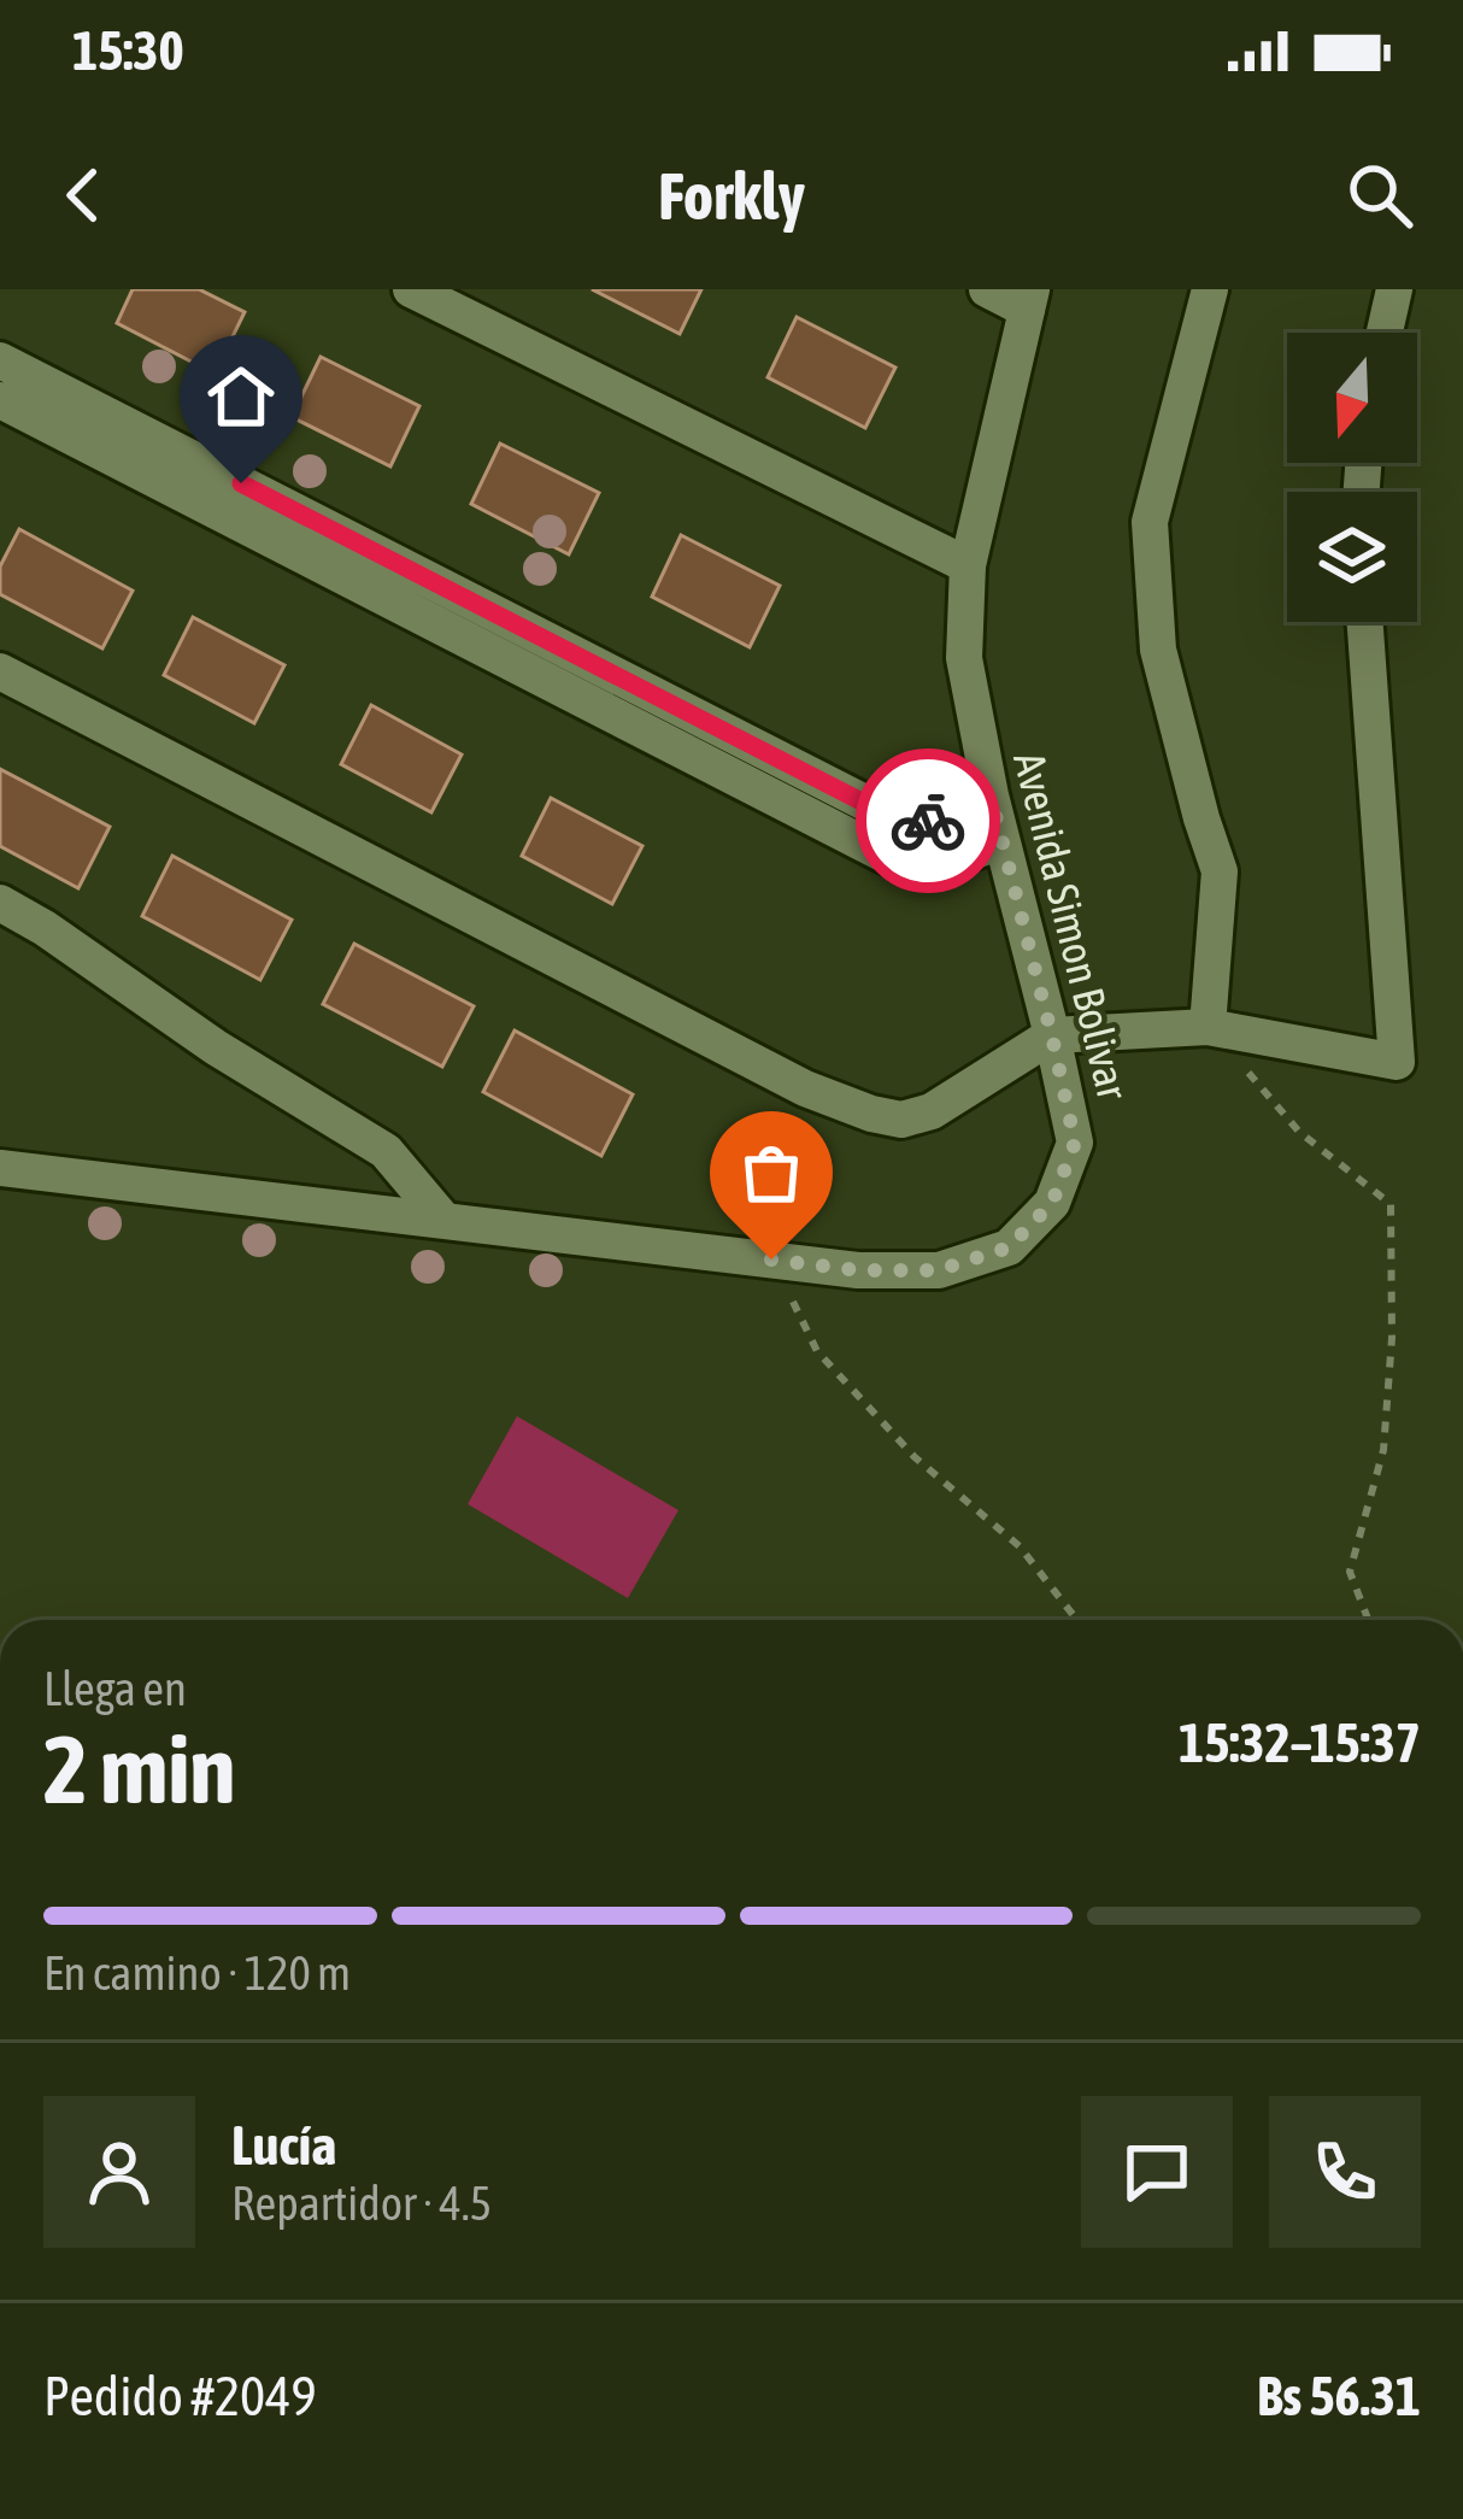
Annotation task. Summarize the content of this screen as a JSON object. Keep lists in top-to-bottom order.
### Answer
{
  "streets": {
    "street": ["Avenida Simon Bolivar"]
  },
  "north": "bottom",
  "page": {
    "status": "15:30",
    "header": "Forkly",
    "heading": ["2 min", "Llega en", "15:32–15:37"],
    "panel": [
      "Lucía",
      "Repartidor · 4.5",
      "Pedido #2049",
      "Bs 56.31"
    ],
    "bar": "En camino · 120 m"
  }
}
